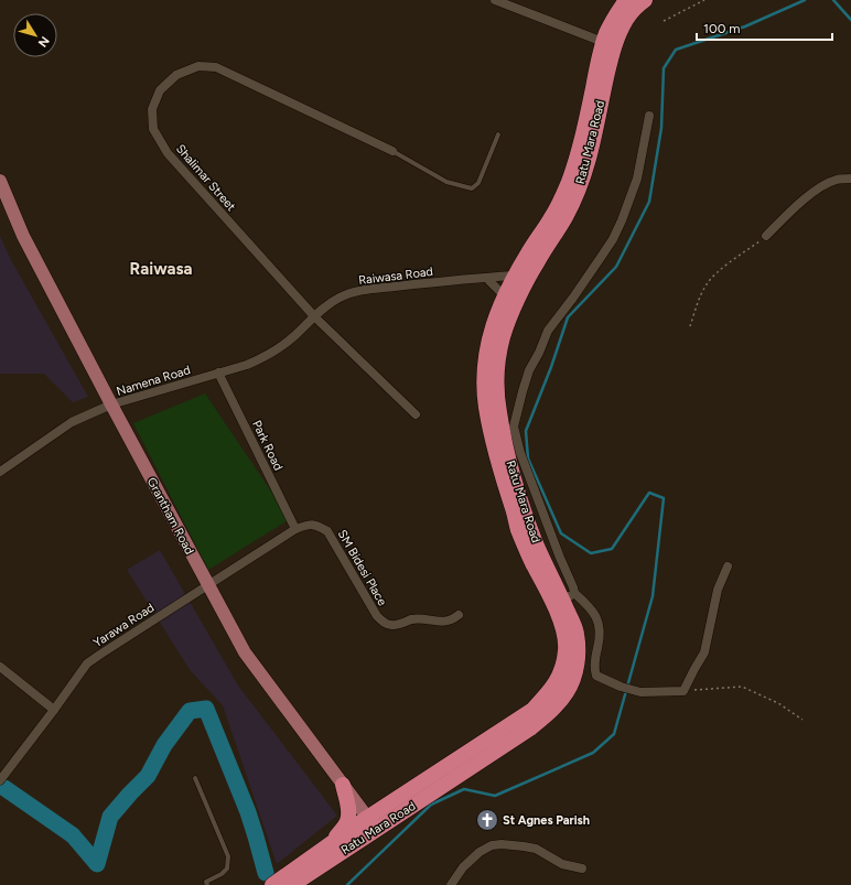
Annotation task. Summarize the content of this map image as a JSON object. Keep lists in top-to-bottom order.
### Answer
{
  "streets": {
    "highway": ["Ratu Mara Road"],
    "main road": ["Grantham Road"],
    "street": [
      "Shalimar Street",
      "Raiwasa Road",
      "Namena Road",
      "Park Road",
      "SM Bidesi Place",
      "Yarawa Road"
    ]
  },
  "crossings": [
    ["Ratu Mara Road", "Raiwasa Road"],
    ["Ratu Mara Road", "Grantham Road"],
    ["Shalimar Street", "Raiwasa Road"],
    ["Shalimar Street", "Namena Road"],
    ["Raiwasa Road", "Namena Road"],
    ["Namena Road", "Park Road"],
    ["Namena Road", "Grantham Road"],
    ["Park Road", "SM Bidesi Place"],
    ["Park Road", "Yarawa Road"],
    ["Grantham Road", "Yarawa Road"],
    ["SM Bidesi Place", "Yarawa Road"]
  ],
  "districts": ["Raiwasa"],
  "places": {
    "church": ["St Agnes Parish"]
  },
  "scale_bar": "100 m",
  "north": "bottom right"
}
